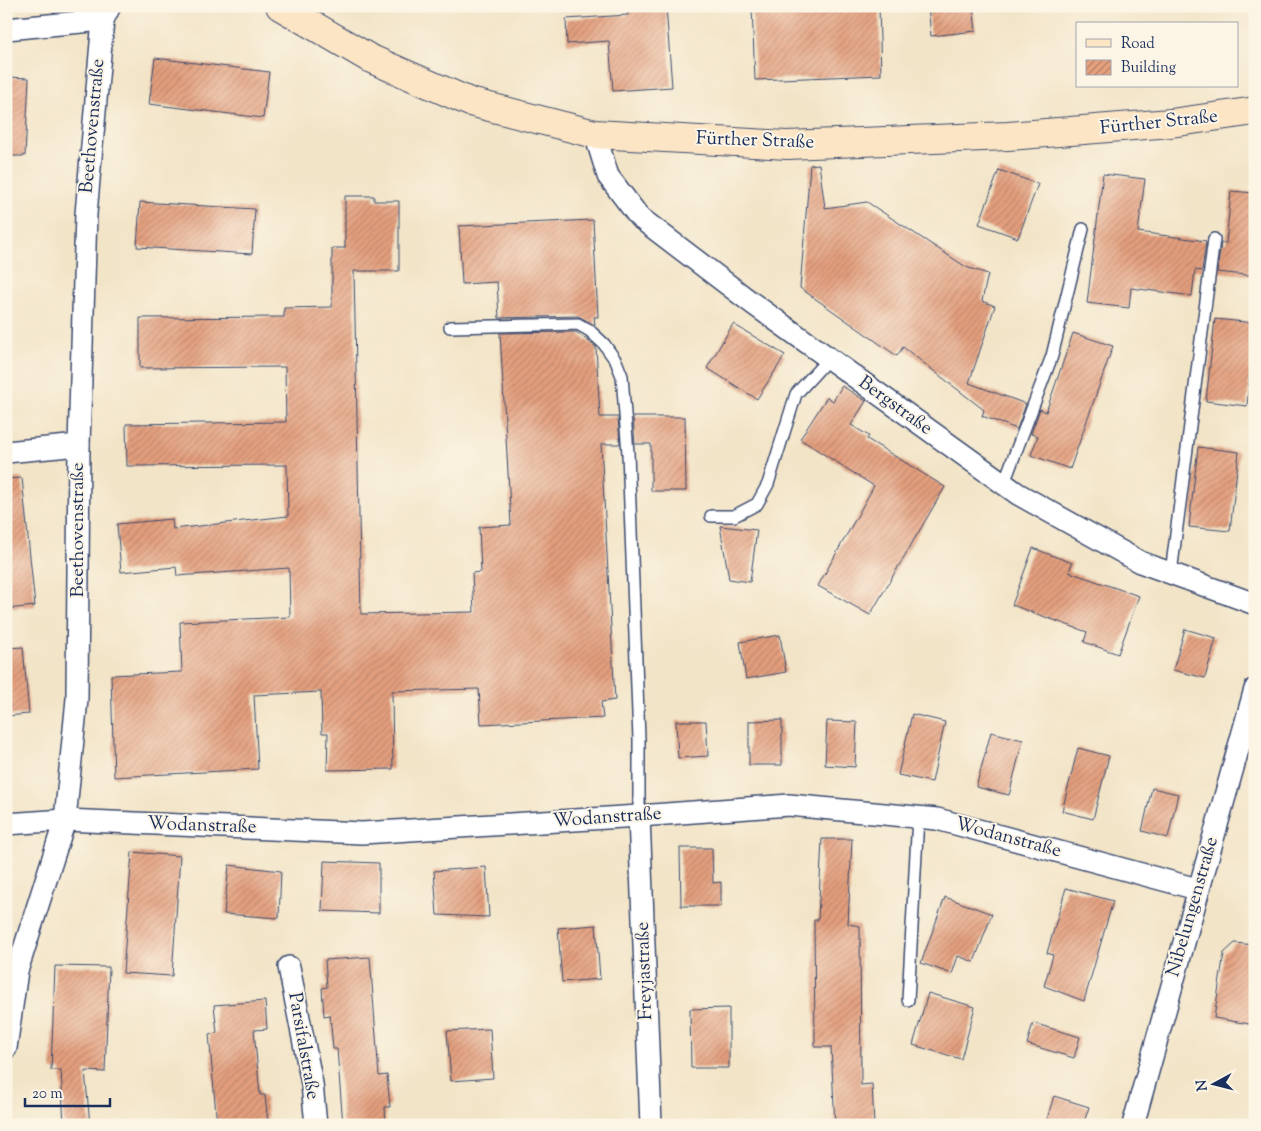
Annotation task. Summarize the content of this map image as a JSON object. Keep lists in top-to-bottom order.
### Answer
{
  "streets": {
    "main road": ["Fürther Straße"],
    "street": [
      "Beethovenstraße",
      "Bergstraße",
      "Wodanstraße",
      "Nibelungenstraße",
      "Freyjastraße",
      "Parsifalstraße"
    ]
  },
  "crossings": [
    ["Fürther Straße", "Bergstraße"],
    ["Beethovenstraße", "Wodanstraße"],
    ["Wodanstraße", "Nibelungenstraße"],
    ["Wodanstraße", "Freyjastraße"]
  ],
  "legend": ["Road", "Building"],
  "scale_bar": "20 m",
  "north": "left"
}
